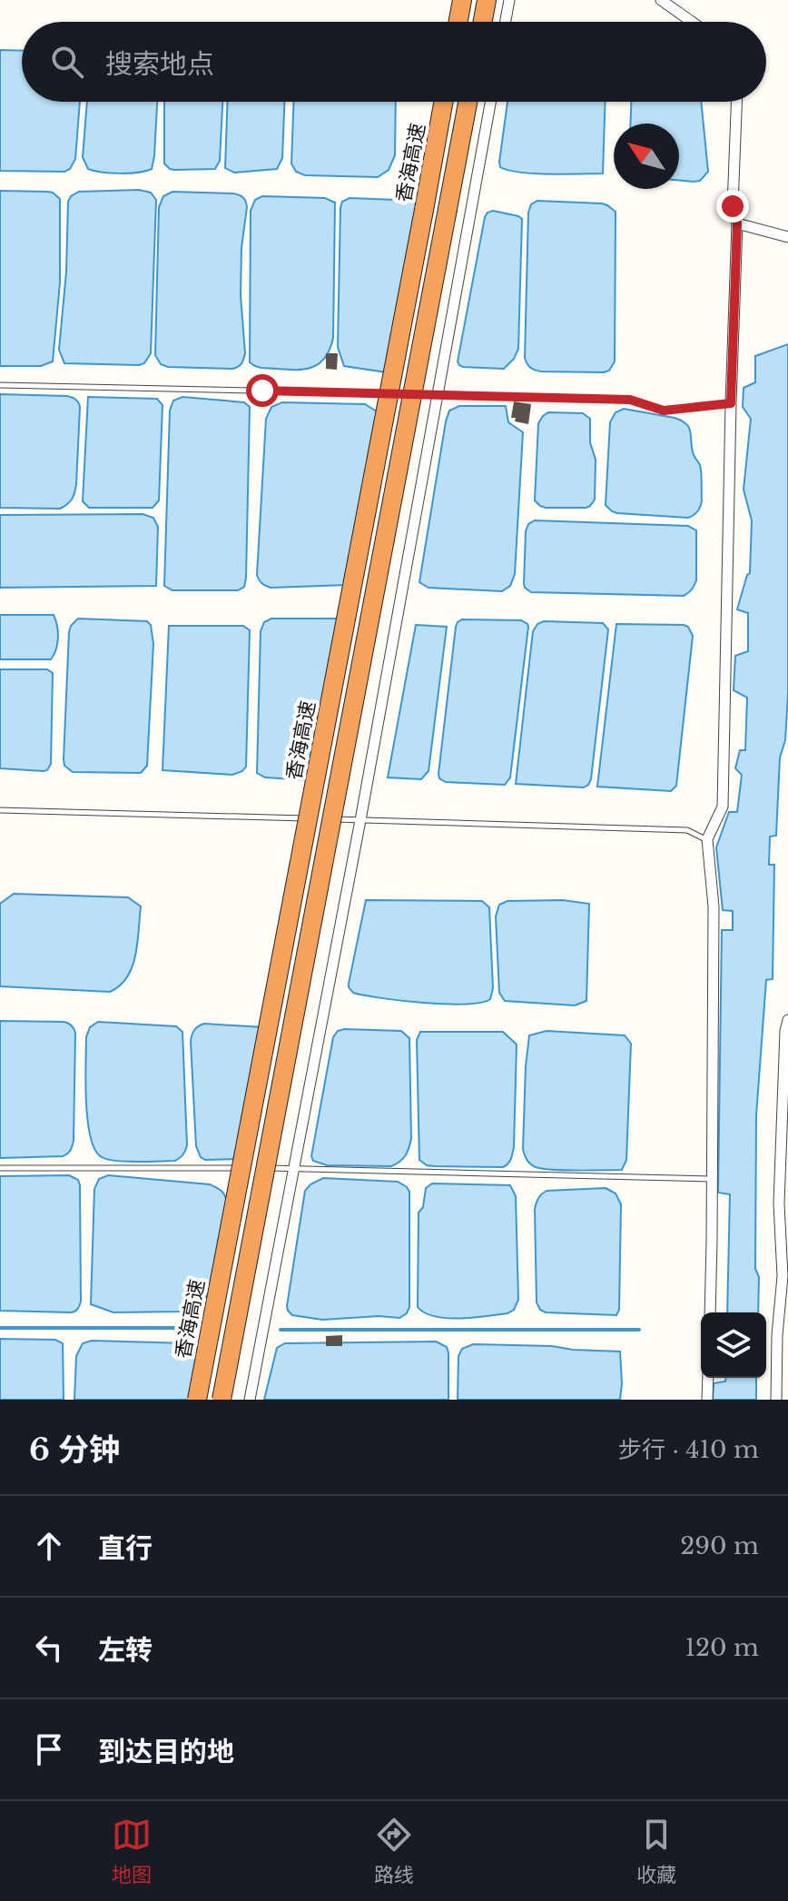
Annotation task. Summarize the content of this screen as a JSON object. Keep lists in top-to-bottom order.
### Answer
{
  "streets": {
    "highway": ["香海高速"]
  },
  "north": "top left",
  "page": {
    "search": "搜索地点",
    "heading": ["6 分钟", "步行 · 410 m"],
    "list": [
      ["直行", "290 m"],
      ["左转", "120 m"],
      "到达目的地"
    ],
    "nav": ["地图", "路线", "收藏"]
  }
}
